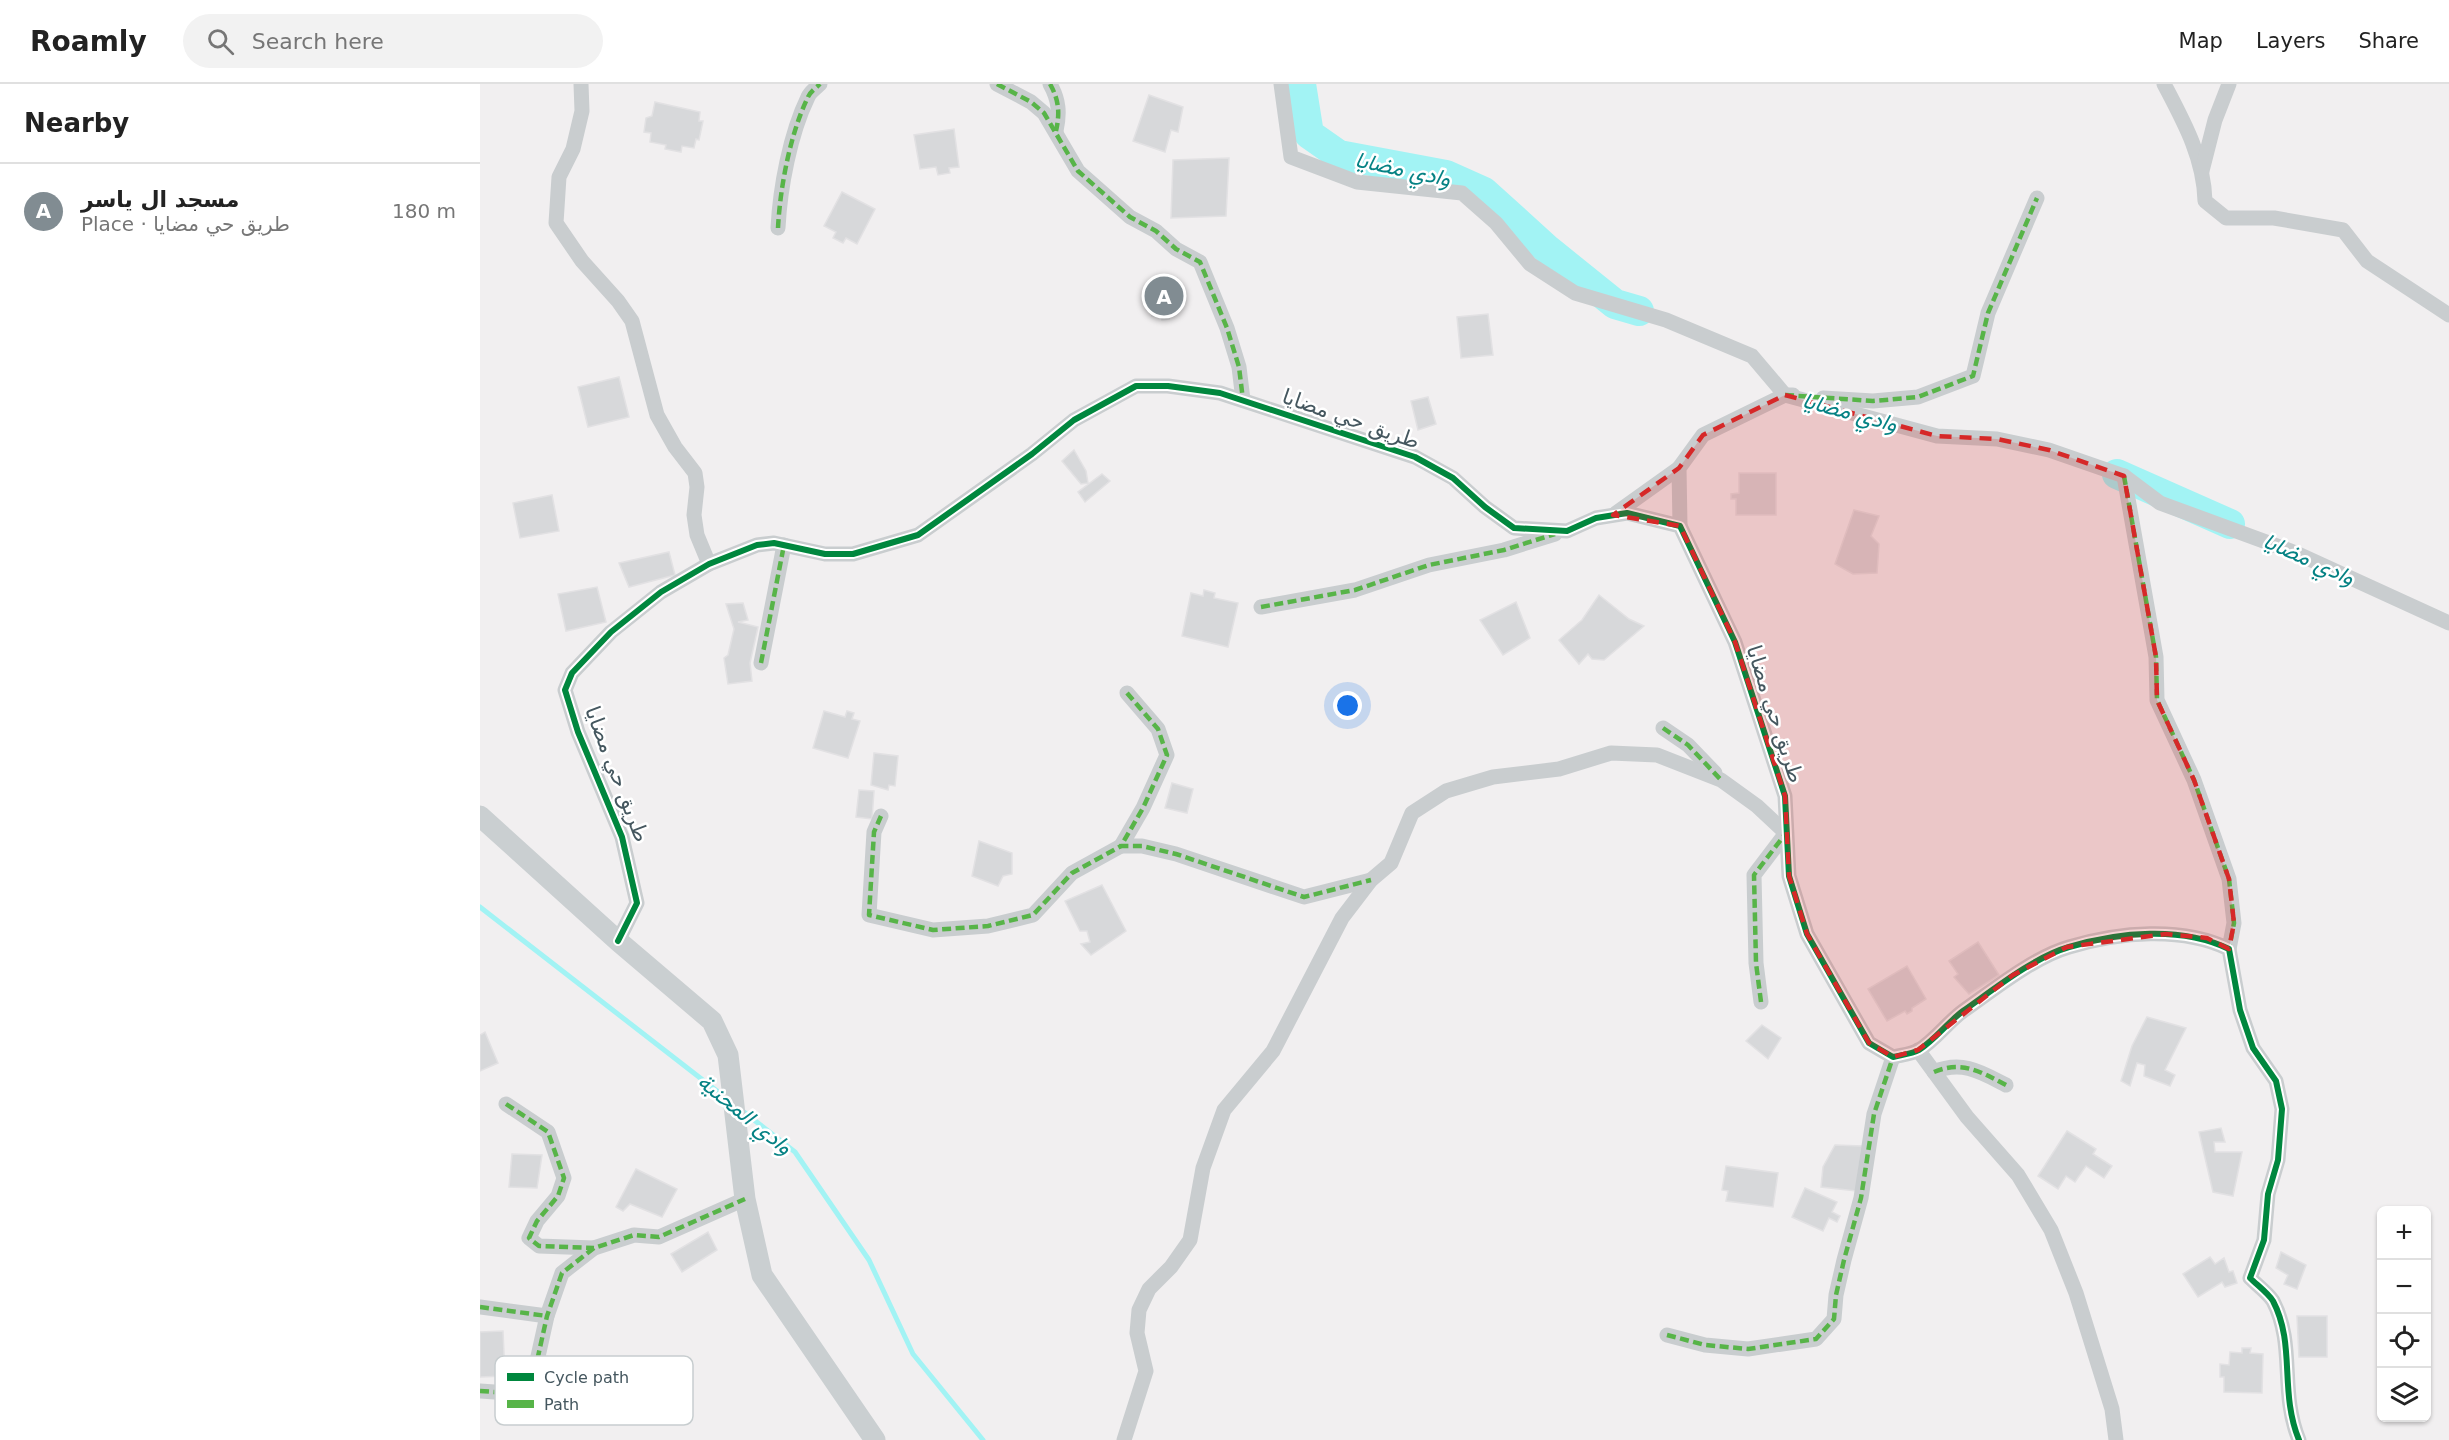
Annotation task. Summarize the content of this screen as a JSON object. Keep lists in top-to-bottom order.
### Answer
{
  "streets": {
    "street": ["طريق حي مضايا"]
  },
  "water": ["وادي مضايا", "وادي المحنية"],
  "legend": ["Cycle path", "Path"],
  "page": {
    "header": "Roamly",
    "search": "Search here",
    "nav": ["Map", "Layers", "Share"],
    "heading": "Nearby",
    "list": [
      {
        "mark": "A",
        "name": "مسجد ال ياسر",
        "note": "Place · طريق حي مضايا",
        "value": "180 m"
      }
    ],
    "pins": "A",
    "map_buttons": ["+", "−"]
  }
}
